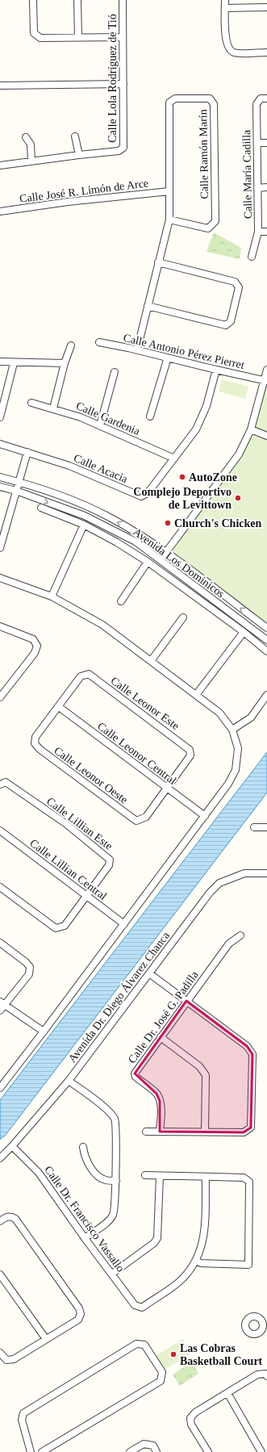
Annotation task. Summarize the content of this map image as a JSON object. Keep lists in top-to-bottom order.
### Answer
{
  "streets": {
    "street": [
      "Calle Lola Rodríguez de Tió",
      "Calle Ramón Marín",
      "Calle María Cadilla",
      "Calle José R. Limón de Arce",
      "Calle Antonio Pérez Pierret",
      "Calle Gardenia",
      "Calle Acacia",
      "Avenida Los Dominicos",
      "Calle Leonor Este",
      "Calle Leonor Central",
      "Calle Leonor Oeste",
      "Calle Lillian Este",
      "Calle Lillian Central",
      "Avenida Dr. Diego Álvarez Chanca",
      "Calle Dr. José G. Padilla",
      "Calle Dr. Francisco Vassallo"
    ]
  },
  "crossings": [
    ["Calle Ramón Marín", "Calle José R. Limón de Arce"],
    ["Calle Antonio Pérez Pierret", "Calle Acacia"],
    ["Calle Gardenia", "Calle Acacia"],
    ["Calle Leonor Este", "Calle Leonor Central"],
    ["Calle Leonor Este", "Calle Leonor Oeste"],
    ["Calle Leonor Central", "Calle Leonor Oeste"],
    ["Calle Lillian Este", "Calle Lillian Central"],
    ["Avenida Dr. Diego Álvarez Chanca", "Calle Dr. Francisco Vassallo"]
  ],
  "places": [
    "AutoZone",
    "Complejo Deportivo de Levittown",
    "Church's Chicken",
    "Las Cobras Basketball Court"
  ]
}
